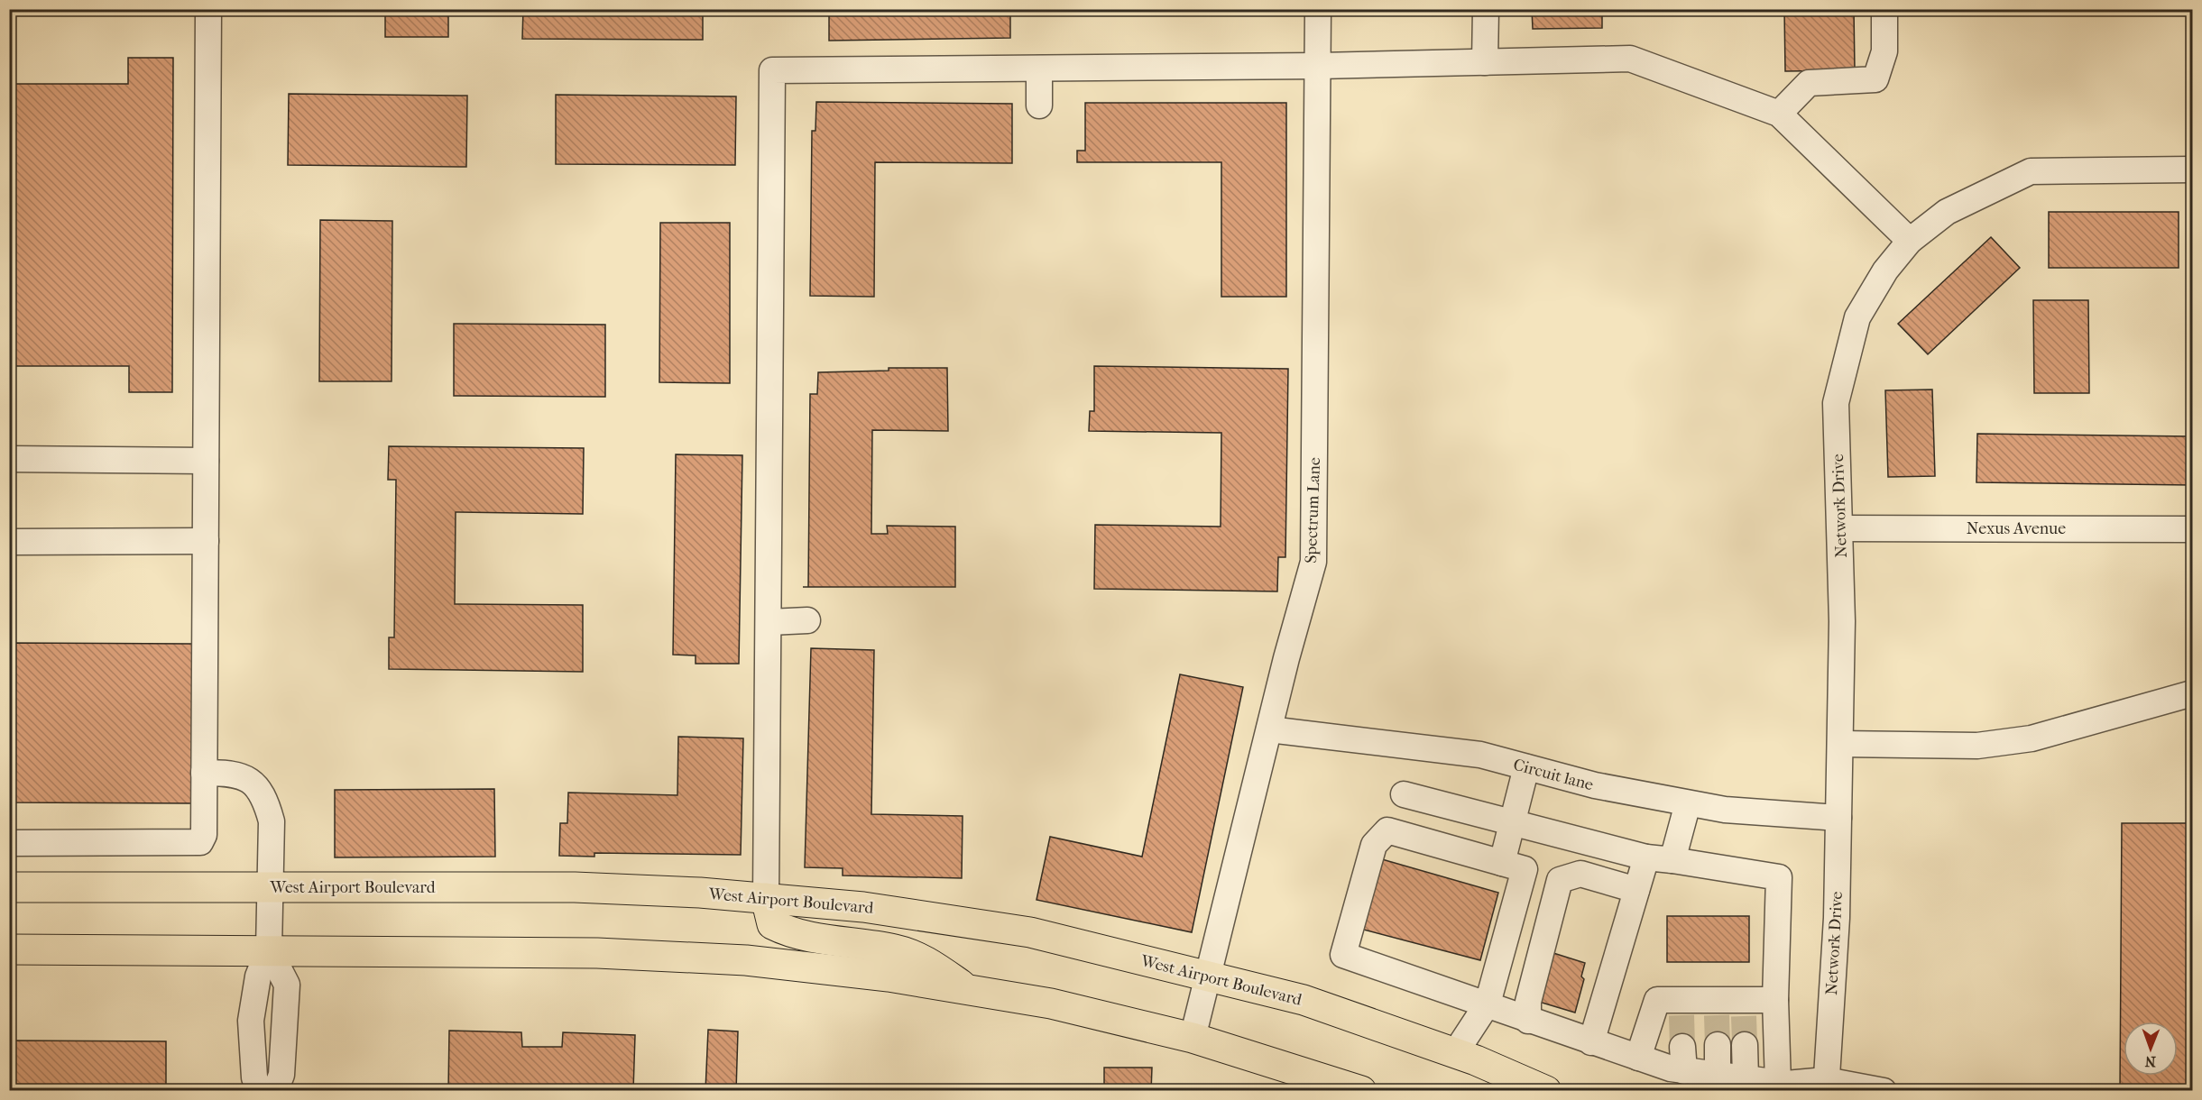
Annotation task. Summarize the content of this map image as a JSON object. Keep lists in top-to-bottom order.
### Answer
{
  "streets": {
    "main road": ["West Airport Boulevard"],
    "street": [
      "Network Drive",
      "Spectrum Lane",
      "Nexus Avenue",
      "Circuit lane"
    ]
  },
  "crossings": [
    ["Network Drive", "Nexus Avenue"],
    ["Network Drive", "Circuit lane"],
    ["Spectrum Lane", "Circuit lane"],
    ["Spectrum Lane", "West Airport Boulevard"]
  ],
  "north": "bottom"
}
